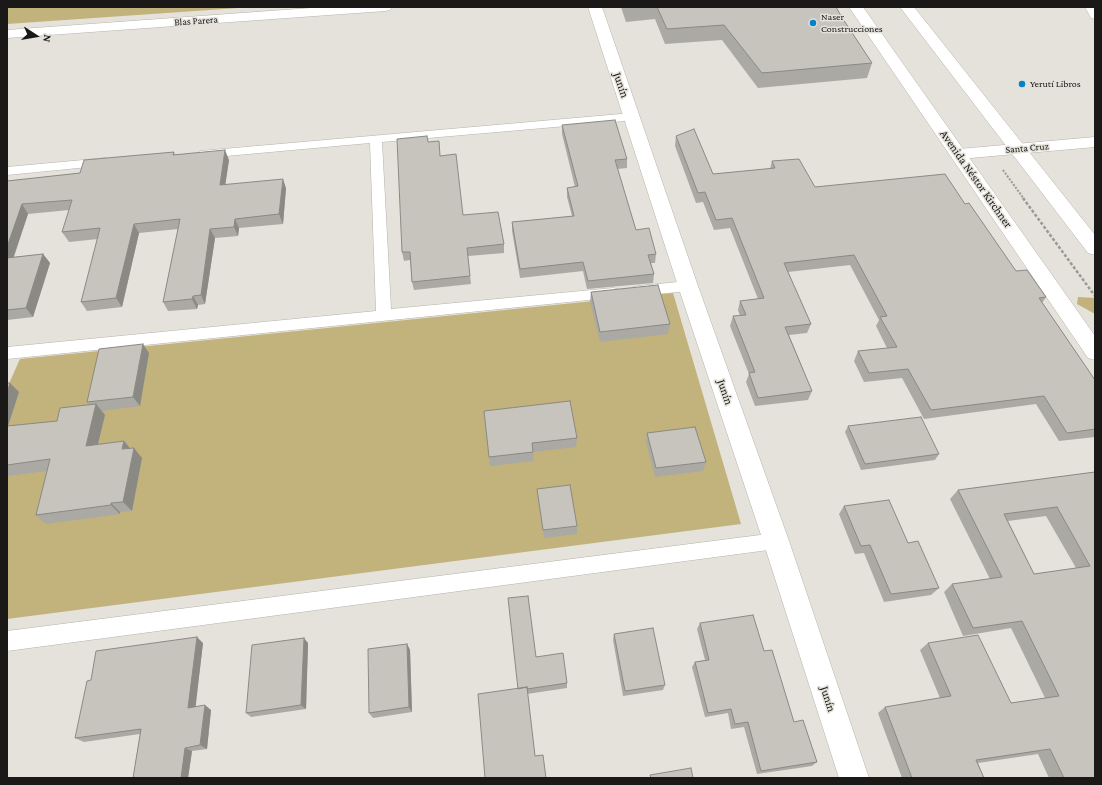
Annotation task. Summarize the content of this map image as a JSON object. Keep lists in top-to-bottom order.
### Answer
{
  "streets": {
    "street": [
      "Blas Parera",
      "Junín",
      "Santa Cruz",
      "Avenida Néstor Kirchner"
    ]
  },
  "crossings": [
    ["Santa Cruz", "Avenida Néstor Kirchner"]
  ],
  "places": ["Naser Construcciones", "Yerutí Libros"],
  "north": "right"
}
